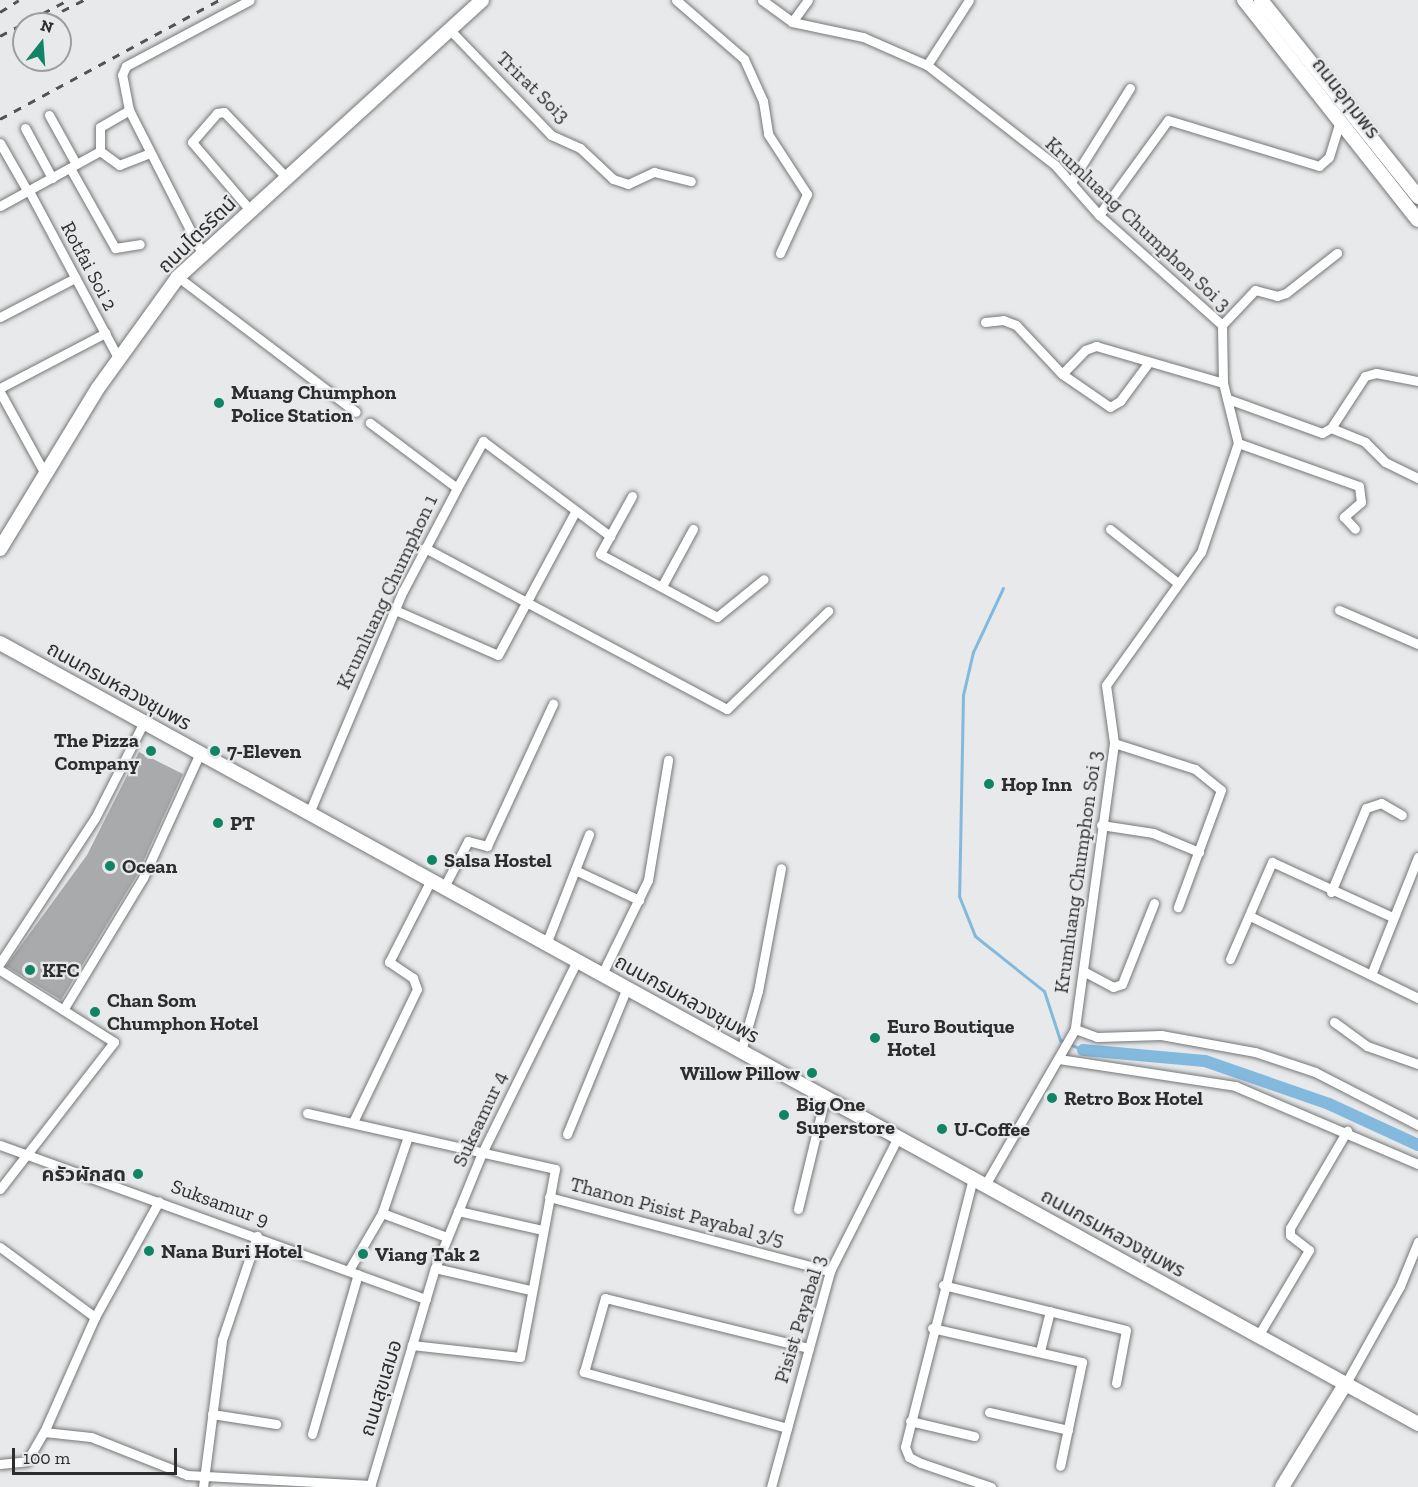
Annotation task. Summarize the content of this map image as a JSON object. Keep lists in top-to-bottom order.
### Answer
{
  "streets": {
    "street": [
      "Trirat Soi3",
      "ถนนอุทุมพร",
      "Krumluang Chumphon Soi 3",
      "ถนนไตรรัตน์",
      "Rotfai Soi 2",
      "Krumluang Chumphon 1",
      "ถนนกรมหลวงชุมพร",
      "Suksamur 4",
      "Suksamur 9",
      "Thanon Pisist Payabal 3/5",
      "Pisist Payabal 3",
      "ถนนสุขเสมอ"
    ]
  },
  "crossings": [
    ["Trirat Soi3", "ถนนไตรรัตน์"],
    ["Krumluang Chumphon Soi 3", "ถนนกรมหลวงชุมพร"],
    ["ถนนไตรรัตน์", "Rotfai Soi 2"],
    ["Krumluang Chumphon 1", "ถนนกรมหลวงชุมพร"],
    ["ถนนกรมหลวงชุมพร", "Suksamur 4"],
    ["ถนนกรมหลวงชุมพร", "Pisist Payabal 3"],
    ["Suksamur 4", "Suksamur 9"],
    ["Suksamur 4", "ถนนสุขเสมอ"],
    ["Suksamur 9", "ถนนสุขเสมอ"],
    ["Thanon Pisist Payabal 3/5", "Pisist Payabal 3"]
  ],
  "places": [
    "Muang Chumphon Police Station",
    "The Pizza Company",
    "7-Eleven",
    "Hop Inn",
    "PT",
    "Salsa Hostel",
    "Ocean",
    "KFC",
    "Chan Som Chumphon Hotel",
    "Euro Boutique Hotel",
    "Willow Pillow",
    "Retro Box Hotel",
    "Big One Superstore",
    "U-Coffee",
    "ครัวผักสด",
    "Nana Buri Hotel",
    "Viang Tak 2"
  ],
  "scale_bar": "100 m",
  "north": "top"
}
